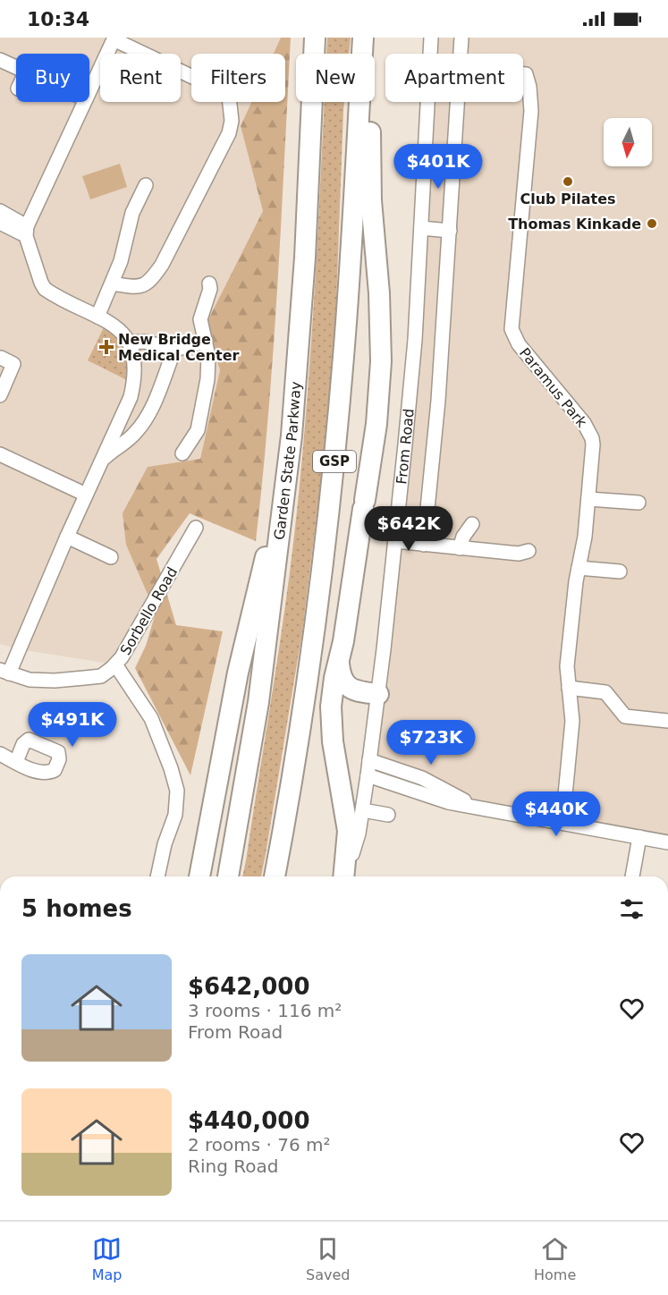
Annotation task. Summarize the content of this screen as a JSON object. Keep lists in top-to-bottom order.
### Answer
{
  "streets": {
    "highway": ["Garden State Parkway", "GSP"],
    "street": ["Paramus Park", "From Road", "Sorbello Road"]
  },
  "places": {
    "other": ["Club Pilates", "Thomas Kinkade"],
    "health": ["New Bridge Medical Center"]
  },
  "north": "bottom",
  "page": {
    "status": "10:34",
    "chip": [
      "Buy",
      "Rent",
      "Filters",
      "New",
      "Apartment"
    ],
    "price": [
      "$401K",
      "$642K",
      "$491K",
      "$723K",
      "$440K"
    ],
    "heading": "5 homes",
    "list": [
      {
        "name": "$642,000",
        "note": "3 rooms · 116 m² · From Road"
      },
      {
        "name": "$440,000",
        "note": "2 rooms · 76 m² · Ring Road"
      }
    ],
    "tabs": ["Map", "Saved", "Home"]
  }
}
